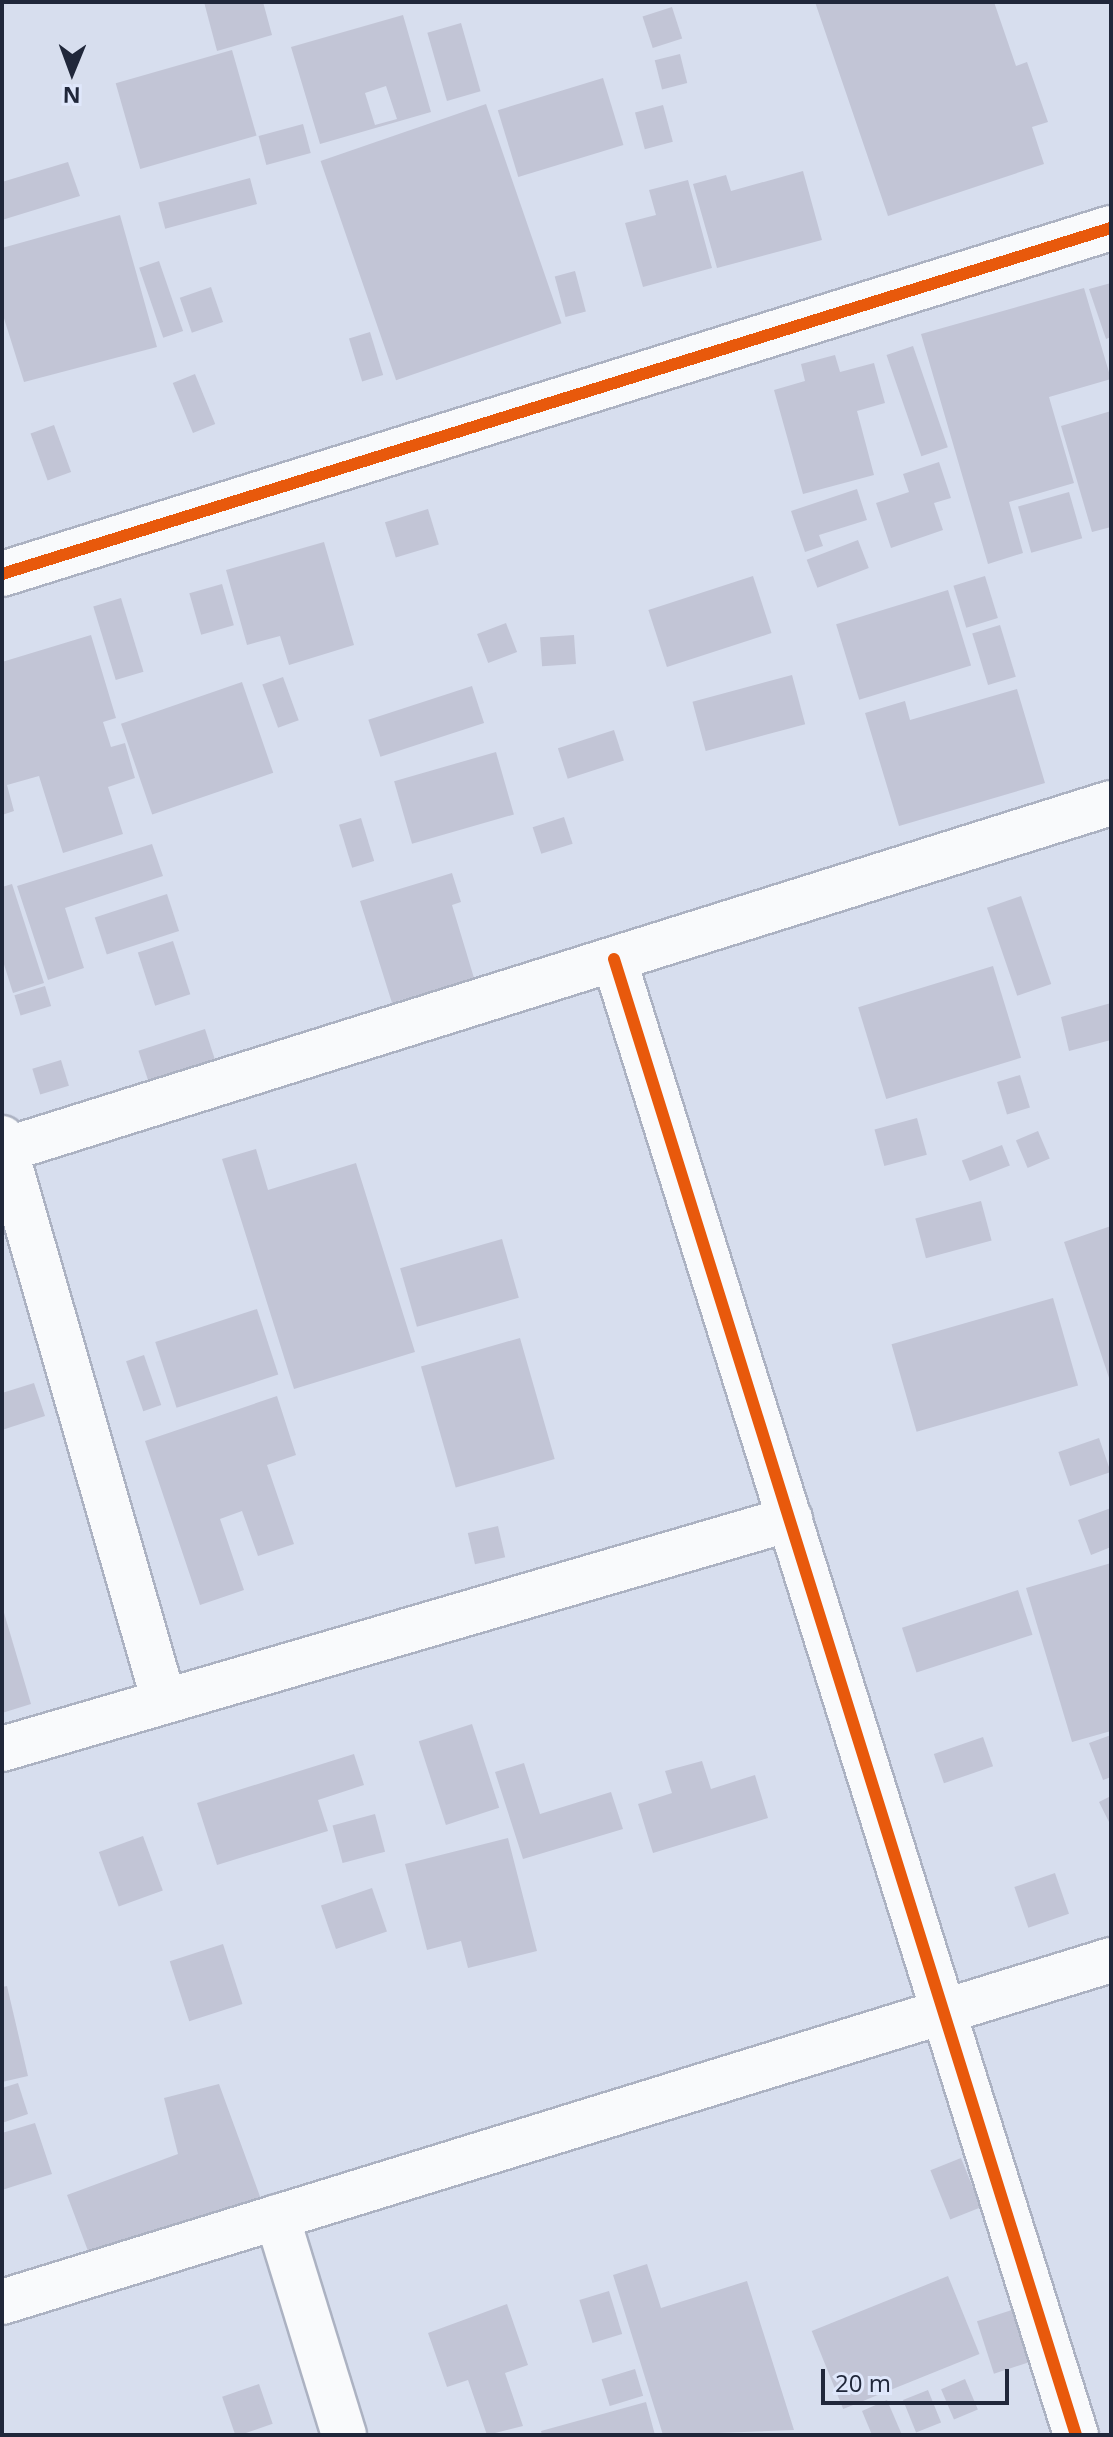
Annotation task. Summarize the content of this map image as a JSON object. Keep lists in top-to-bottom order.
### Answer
{
  "scale_bar": "20 m",
  "north": "bottom"
}
